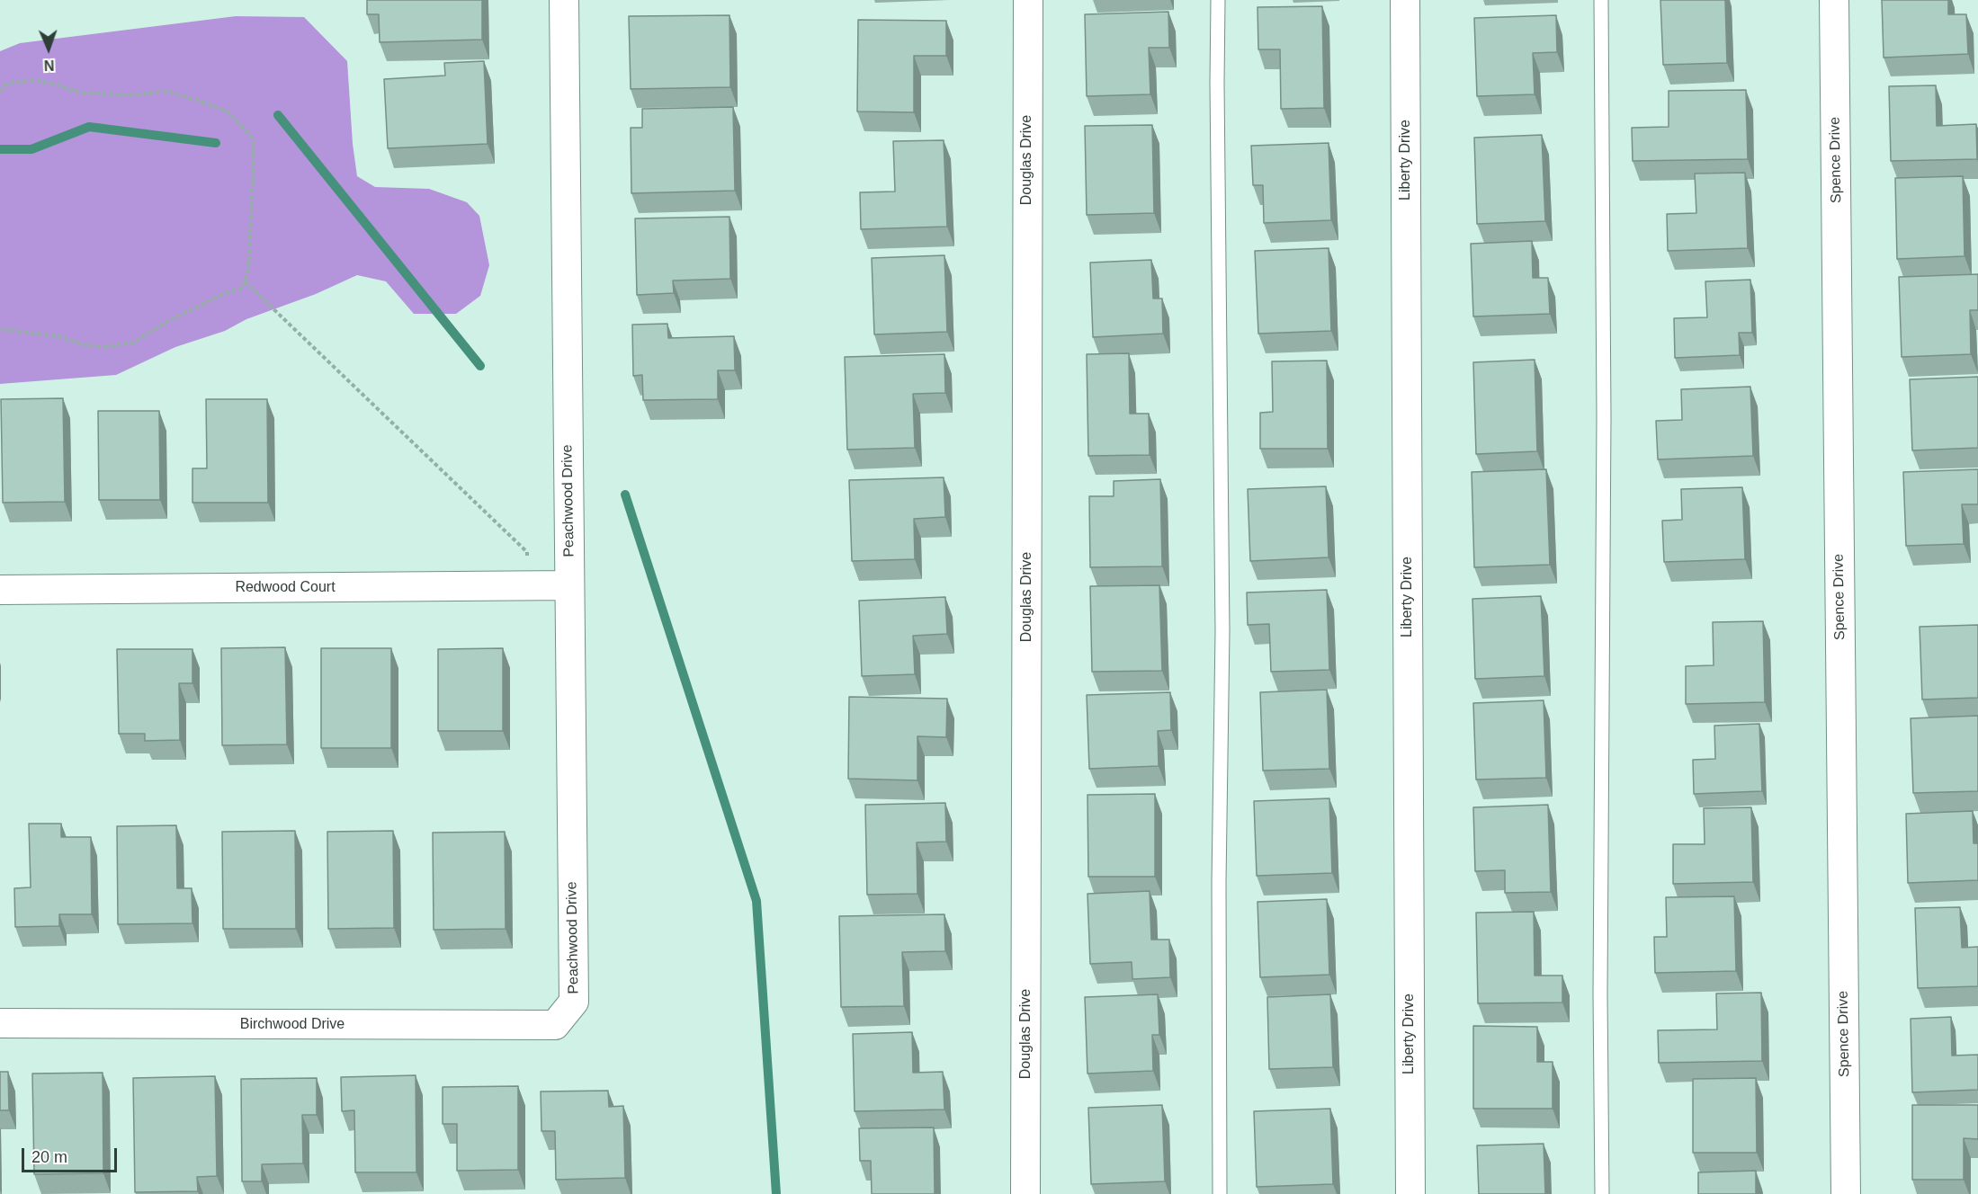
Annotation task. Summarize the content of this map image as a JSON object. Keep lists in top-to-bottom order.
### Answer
{
  "streets": {
    "street": [
      "Douglas Drive",
      "Liberty Drive",
      "Spence Drive",
      "Peachwood Drive",
      "Redwood Court",
      "Birchwood Drive"
    ]
  },
  "crossings": [
    ["Peachwood Drive", "Redwood Court"],
    ["Peachwood Drive", "Birchwood Drive"]
  ],
  "scale_bar": "20 m",
  "north": "bottom"
}
